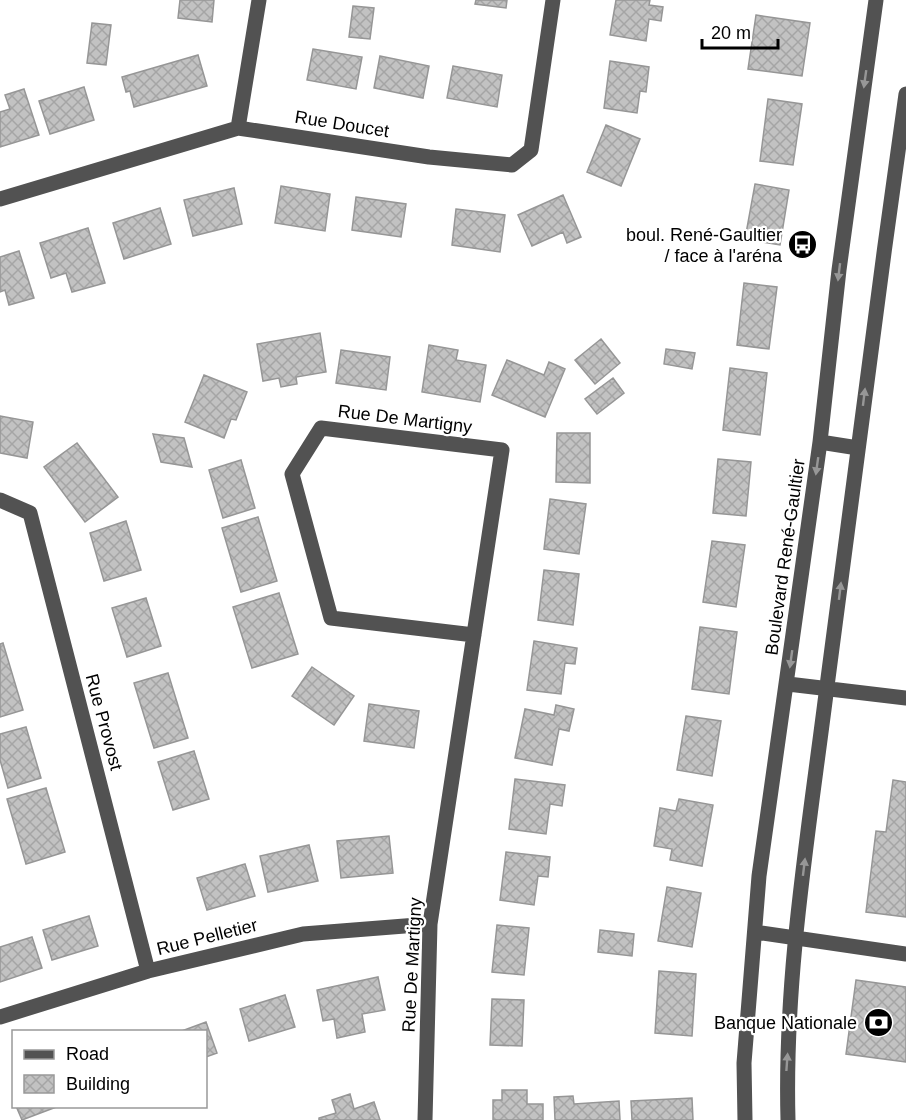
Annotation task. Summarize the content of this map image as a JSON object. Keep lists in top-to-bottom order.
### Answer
{
  "streets": {
    "street": [
      "Rue Doucet",
      "Rue De Martigny",
      "Boulevard René-Gaultier",
      "Rue Provost",
      "Rue Pelletier"
    ]
  },
  "crossings": [
    ["Rue De Martigny", "Rue Pelletier"],
    ["Rue Provost", "Rue Pelletier"]
  ],
  "places": {
    "bus stop": ["boul. René-Gaultier / face à l'aréna"],
    "bank": ["Banque Nationale"]
  },
  "legend": ["Road", "Building"],
  "scale_bar": "20 m"
}
